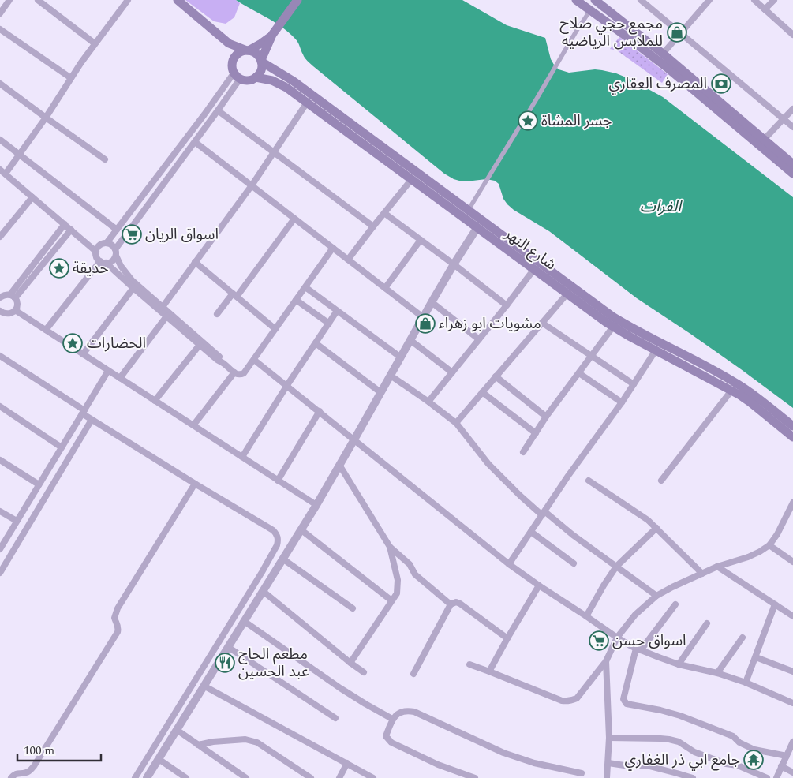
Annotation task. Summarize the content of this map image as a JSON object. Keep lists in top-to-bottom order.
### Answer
{
  "streets": {
    "main road": ["شارع النهر"]
  },
  "water": ["الفرات"],
  "places": {
    "shop": ["مجمع حجي صلاح للملابس الرياضيه", "مشويات ابو زهراء"],
    "bank": ["المصرف العقاري"],
    "place": ["جسر المشاة", "حديقة", "الحضارات"],
    "supermarket": ["اسواق الريان", "اسواق حسن"],
    "restaurant": ["مطعم الحاج عبد الحسين"],
    "temple": ["جامع ابي ذر الغفاري"]
  },
  "scale_bar": "100 m"
}
